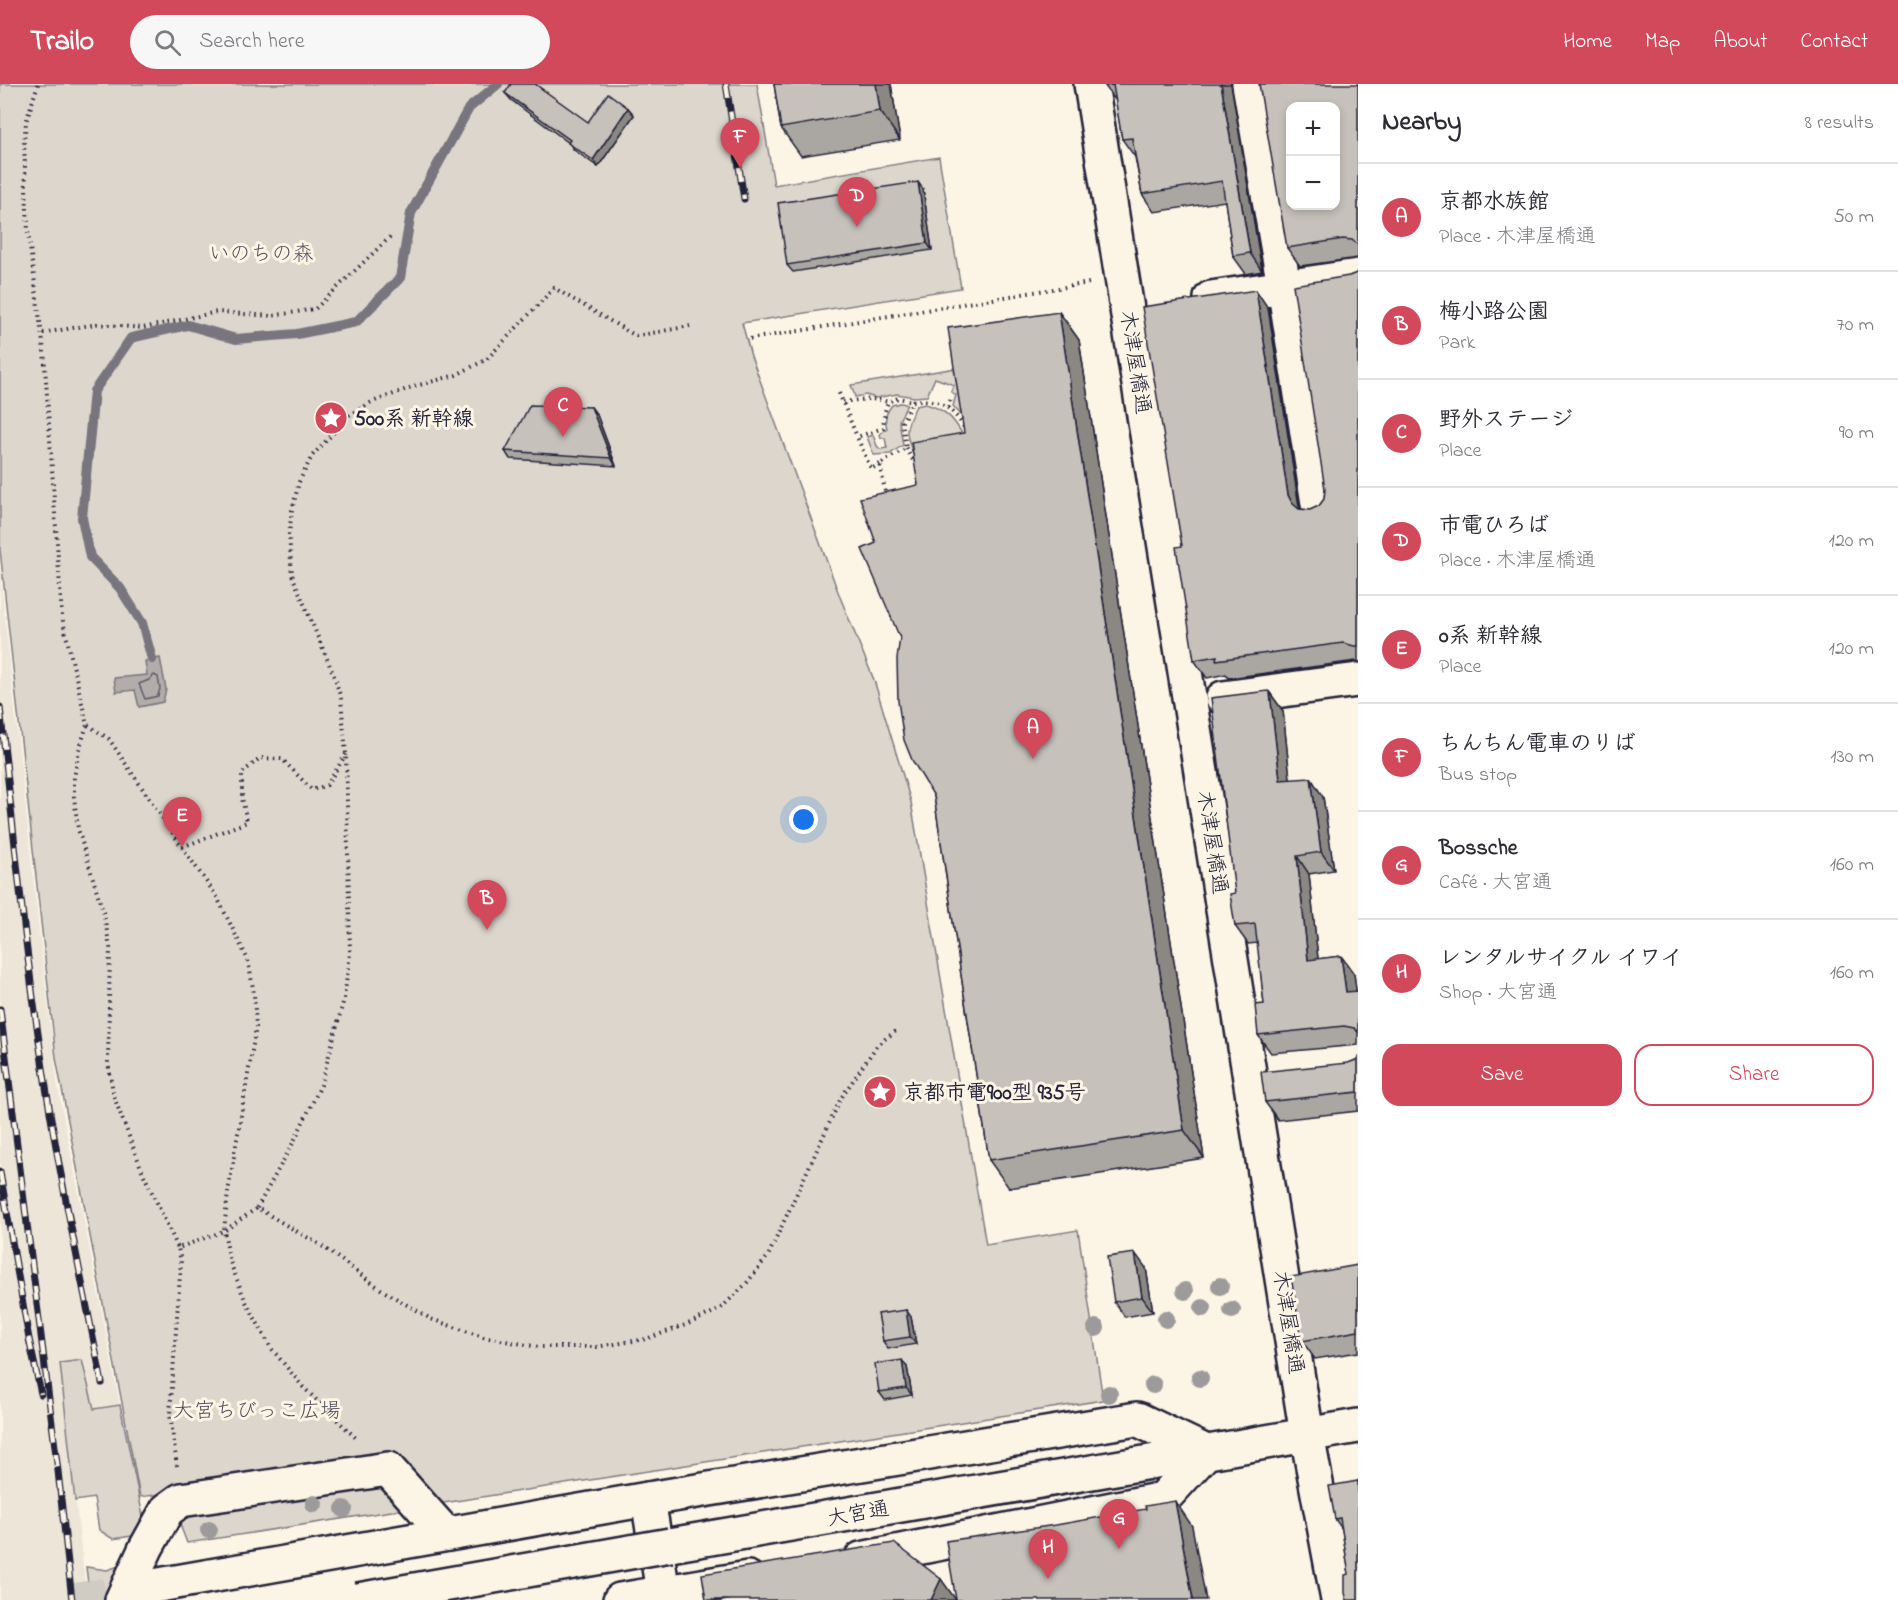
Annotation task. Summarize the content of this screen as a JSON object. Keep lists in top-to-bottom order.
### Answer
{
  "streets": {
    "street": ["木津屋橋通", "大宮通"]
  },
  "crossings": [
    ["木津屋橋通", "大宮通"]
  ],
  "parks": ["いのちの森", "大宮ちびっこ広場"],
  "places": {
    "place": ["500系 新幹線", "京都市電900型 935号"]
  },
  "page": {
    "header": "Trailo",
    "search": "Search here",
    "nav": [
      "Home",
      "Map",
      "About",
      "Contact"
    ],
    "heading": ["Nearby", "8 results"],
    "map_buttons": ["+", "−"],
    "pins": [
      "F",
      "D",
      "C",
      "A",
      "E",
      "B",
      "G",
      "H"
    ],
    "list": [
      {
        "mark": "A",
        "name": "京都水族館",
        "note": "Place · 木津屋橋通",
        "value": "50 m"
      },
      {
        "mark": "B",
        "name": "梅小路公園",
        "note": "Park",
        "value": "70 m"
      },
      {
        "mark": "C",
        "name": "野外ステージ",
        "note": "Place",
        "value": "90 m"
      },
      {
        "mark": "D",
        "name": "市電ひろば",
        "note": "Place · 木津屋橋通",
        "value": "120 m"
      },
      {
        "mark": "E",
        "name": "0系 新幹線",
        "note": "Place",
        "value": "120 m"
      },
      {
        "mark": "F",
        "name": "ちんちん電車のりば",
        "note": "Bus stop",
        "value": "130 m"
      },
      {
        "mark": "G",
        "name": "Bossche",
        "note": "Café · 大宮通",
        "value": "160 m"
      },
      {
        "mark": "H",
        "name": "レンタルサイクル イワイ",
        "note": "Shop · 大宮通",
        "value": "160 m"
      }
    ],
    "buttons": ["Save", "Share"]
  }
}
